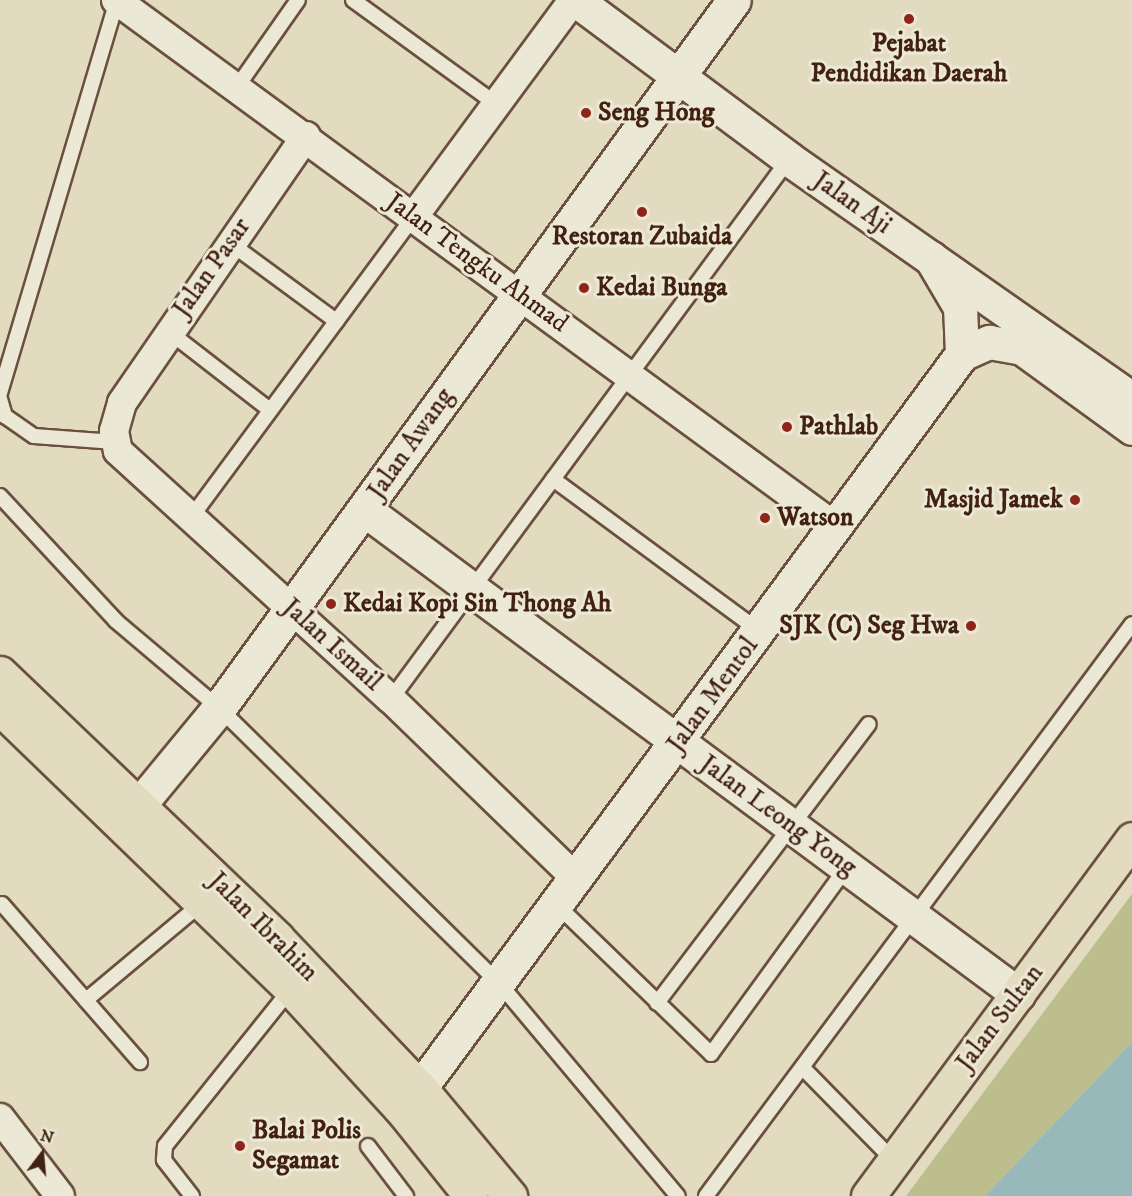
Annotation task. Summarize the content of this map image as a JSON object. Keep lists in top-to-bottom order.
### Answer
{
  "streets": {
    "highway": ["Jalan Ibrahim", "Jalan Sultan"],
    "main road": [
      "Jalan Aji",
      "Jalan Awang",
      "Jalan Mentol",
      "Jalan Leong Yong"
    ],
    "street": ["Jalan Tengku Ahmad", "Jalan Pasar", "Jalan Ismail"]
  },
  "crossings": [
    ["Jalan Aji", "Jalan Awang"],
    ["Jalan Tengku Ahmad", "Jalan Pasar"],
    ["Jalan Tengku Ahmad", "Jalan Awang"],
    ["Jalan Tengku Ahmad", "Jalan Mentol"],
    ["Jalan Pasar", "Jalan Ismail"],
    ["Jalan Awang", "Jalan Ismail"],
    ["Jalan Awang", "Jalan Leong Yong"],
    ["Jalan Awang", "Jalan Ibrahim"],
    ["Jalan Ismail", "Jalan Mentol"],
    ["Jalan Mentol", "Jalan Leong Yong"],
    ["Jalan Mentol", "Jalan Ibrahim"],
    ["Jalan Leong Yong", "Jalan Sultan"]
  ],
  "places": [
    "Pejabat Pendidikan Daerah",
    "Seng Hong",
    "Restoran Zubaida",
    "Kedai Bunga",
    "Pathlab",
    "Masjid Jamek",
    "Watson",
    "Kedai Kopi Sin Thong Ah",
    "SJK (C) Seg Hwa",
    "Balai Polis Segamat"
  ],
  "north": "top"
}
